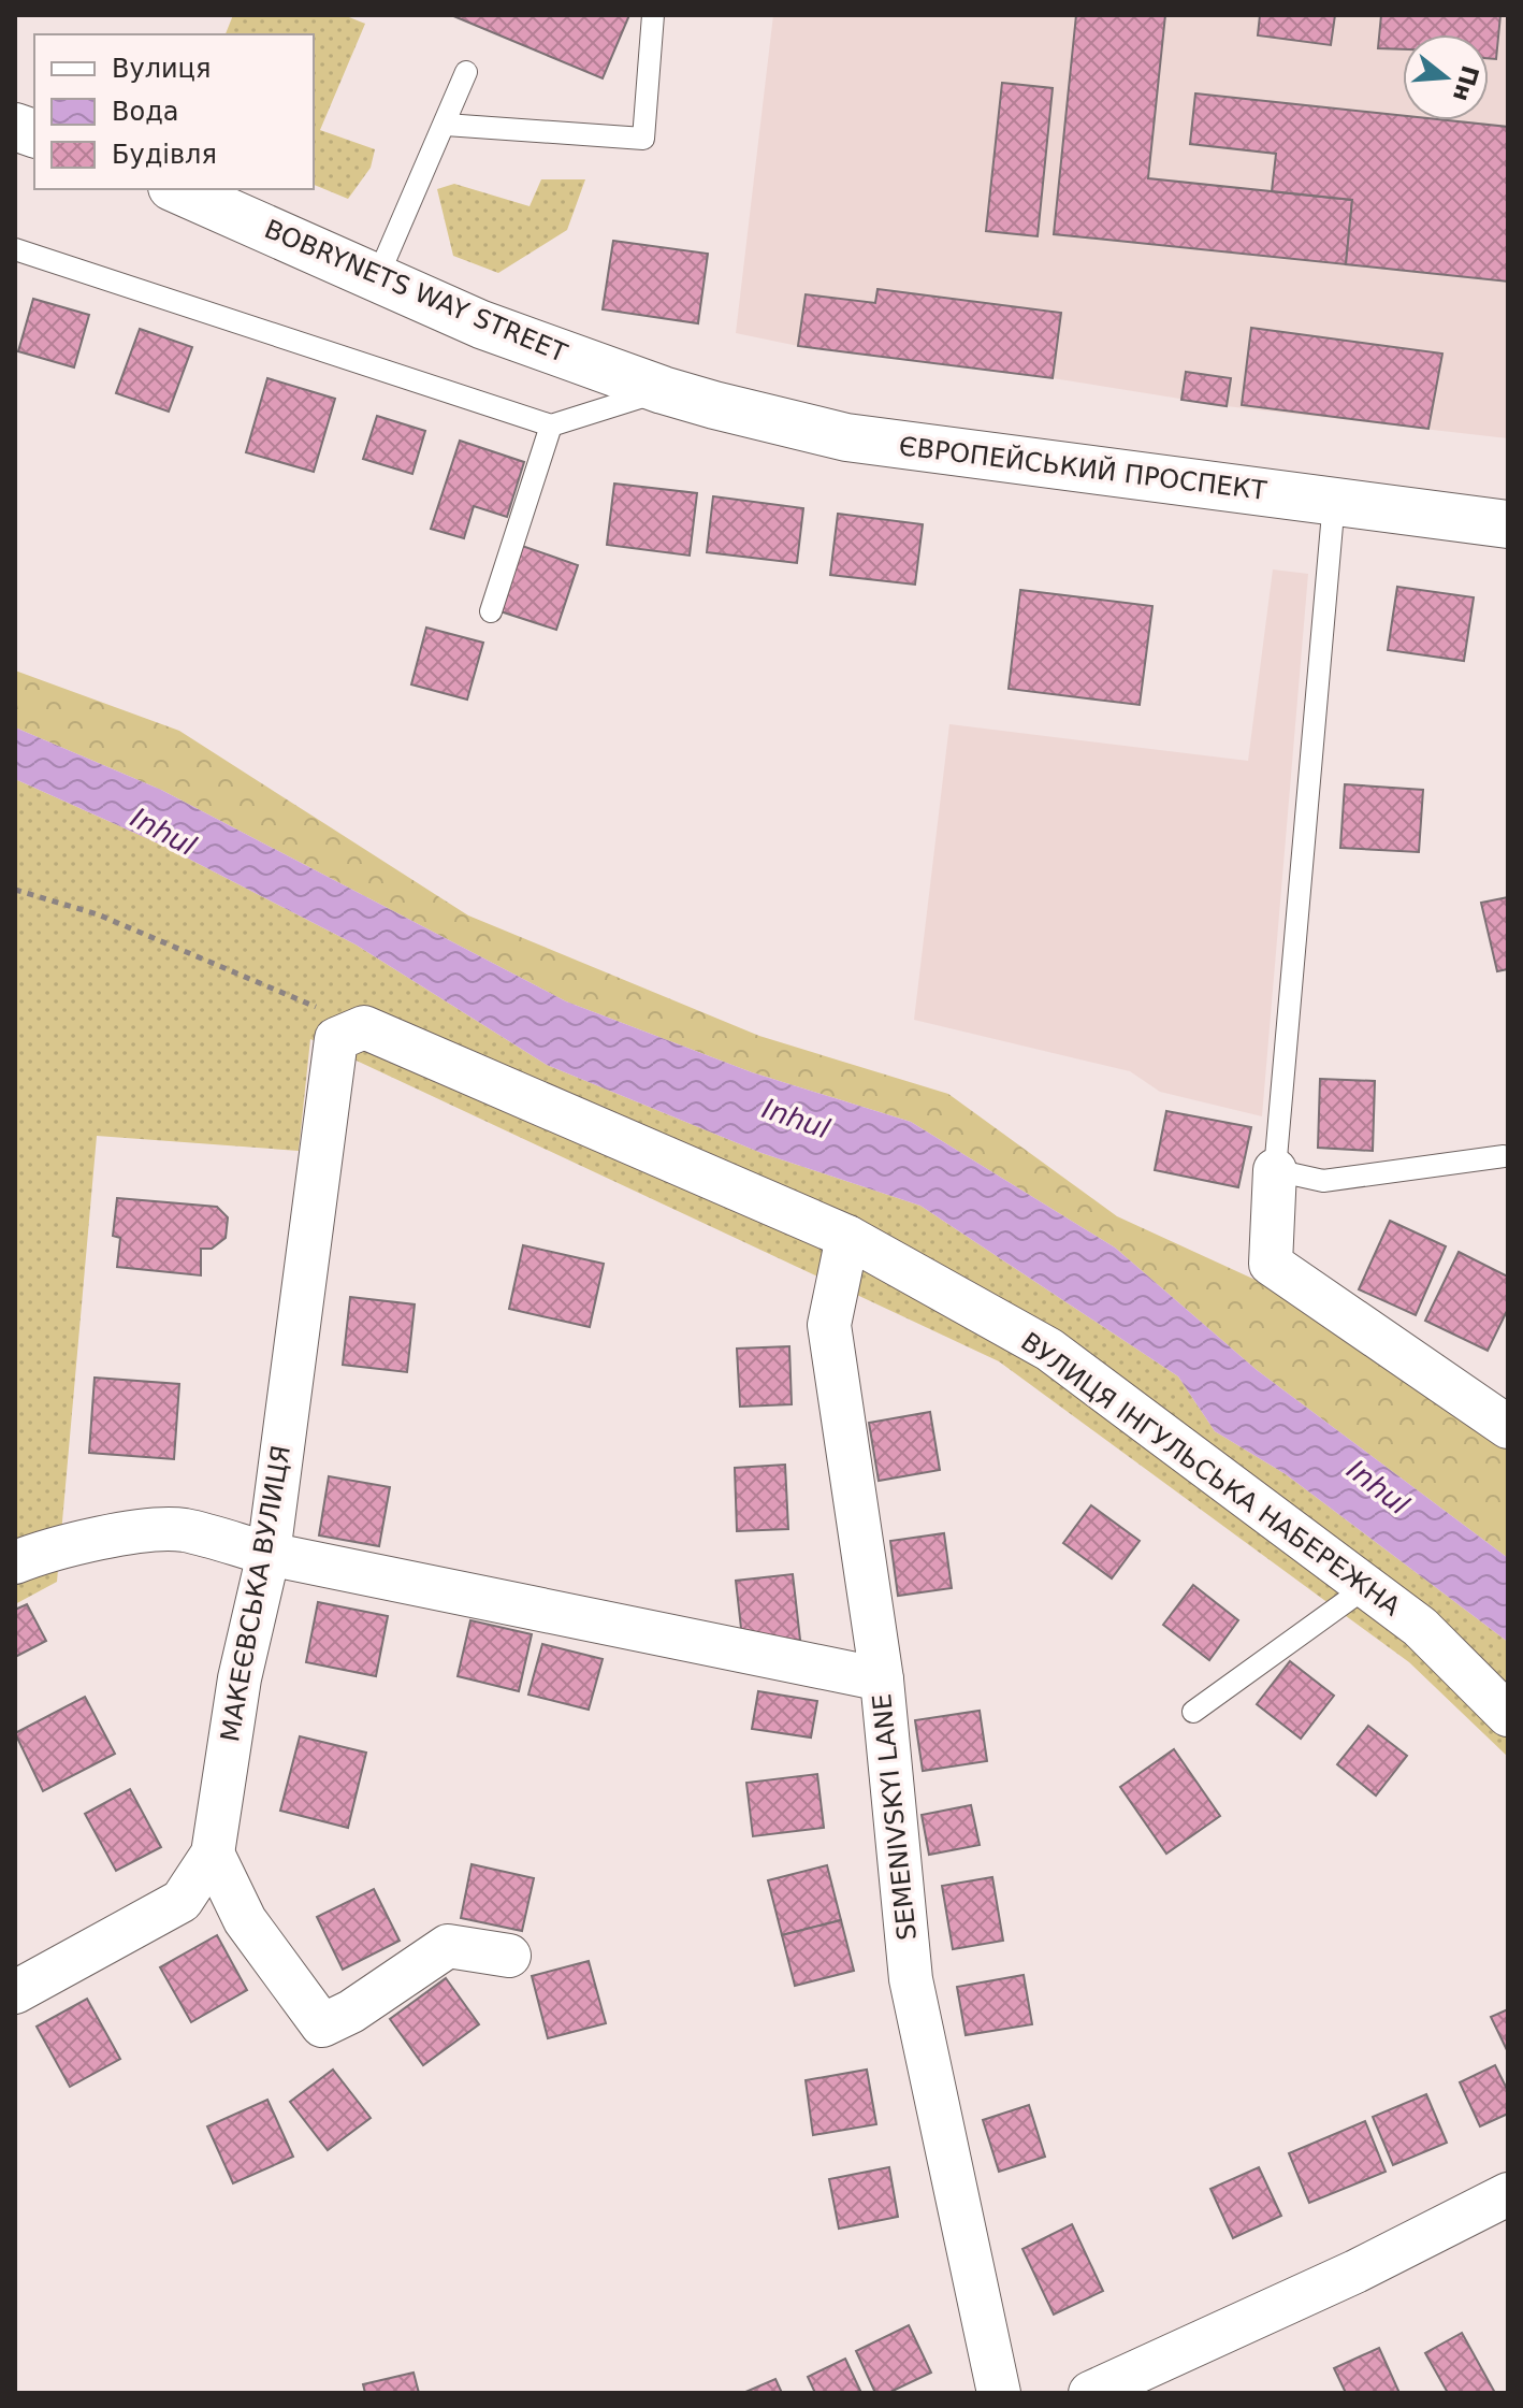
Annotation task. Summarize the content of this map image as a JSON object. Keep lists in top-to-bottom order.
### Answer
{
  "streets": {
    "main road": ["BOBRYNETS WAY STREET", "ЄВРОПЕЙСЬКИЙ ПРОСПЕКТ"],
    "street": ["ВУЛИЦЯ ІНГУЛЬСЬКА НАБЕРЕЖНА", "МАКЕЄВСЬКА ВУЛИЦЯ", "SEMENIVSKYI LANE"]
  },
  "crossings": [
    ["BOBRYNETS WAY STREET", "ЄВРОПЕЙСЬКИЙ ПРОСПЕКТ"],
    ["ВУЛИЦЯ ІНГУЛЬСЬКА НАБЕРЕЖНА", "МАКЕЄВСЬКА ВУЛИЦЯ"],
    ["ВУЛИЦЯ ІНГУЛЬСЬКА НАБЕРЕЖНА", "SEMENIVSKYI LANE"]
  ],
  "water": ["Inhul"],
  "legend": ["Вулиця", "Вода", "Будівля"],
  "north": "right"
}
